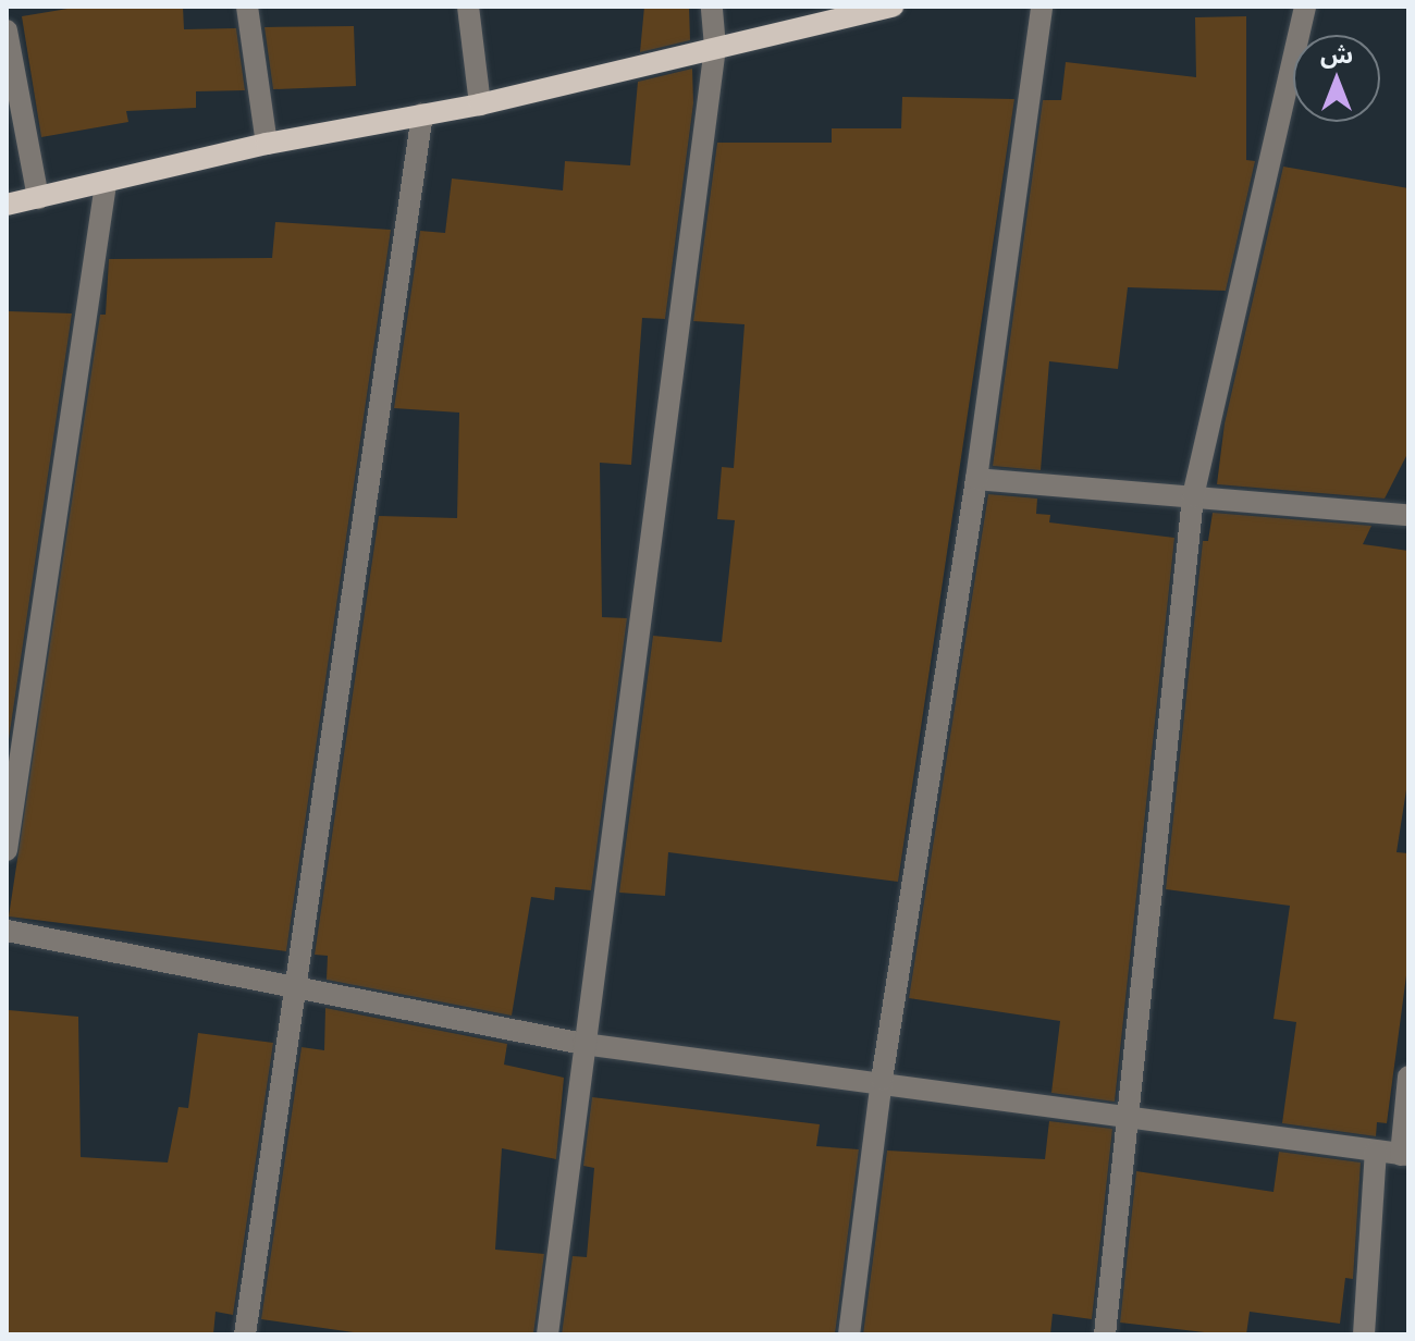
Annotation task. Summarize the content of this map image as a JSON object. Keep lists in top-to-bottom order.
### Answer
{
  "north": "top"
}
